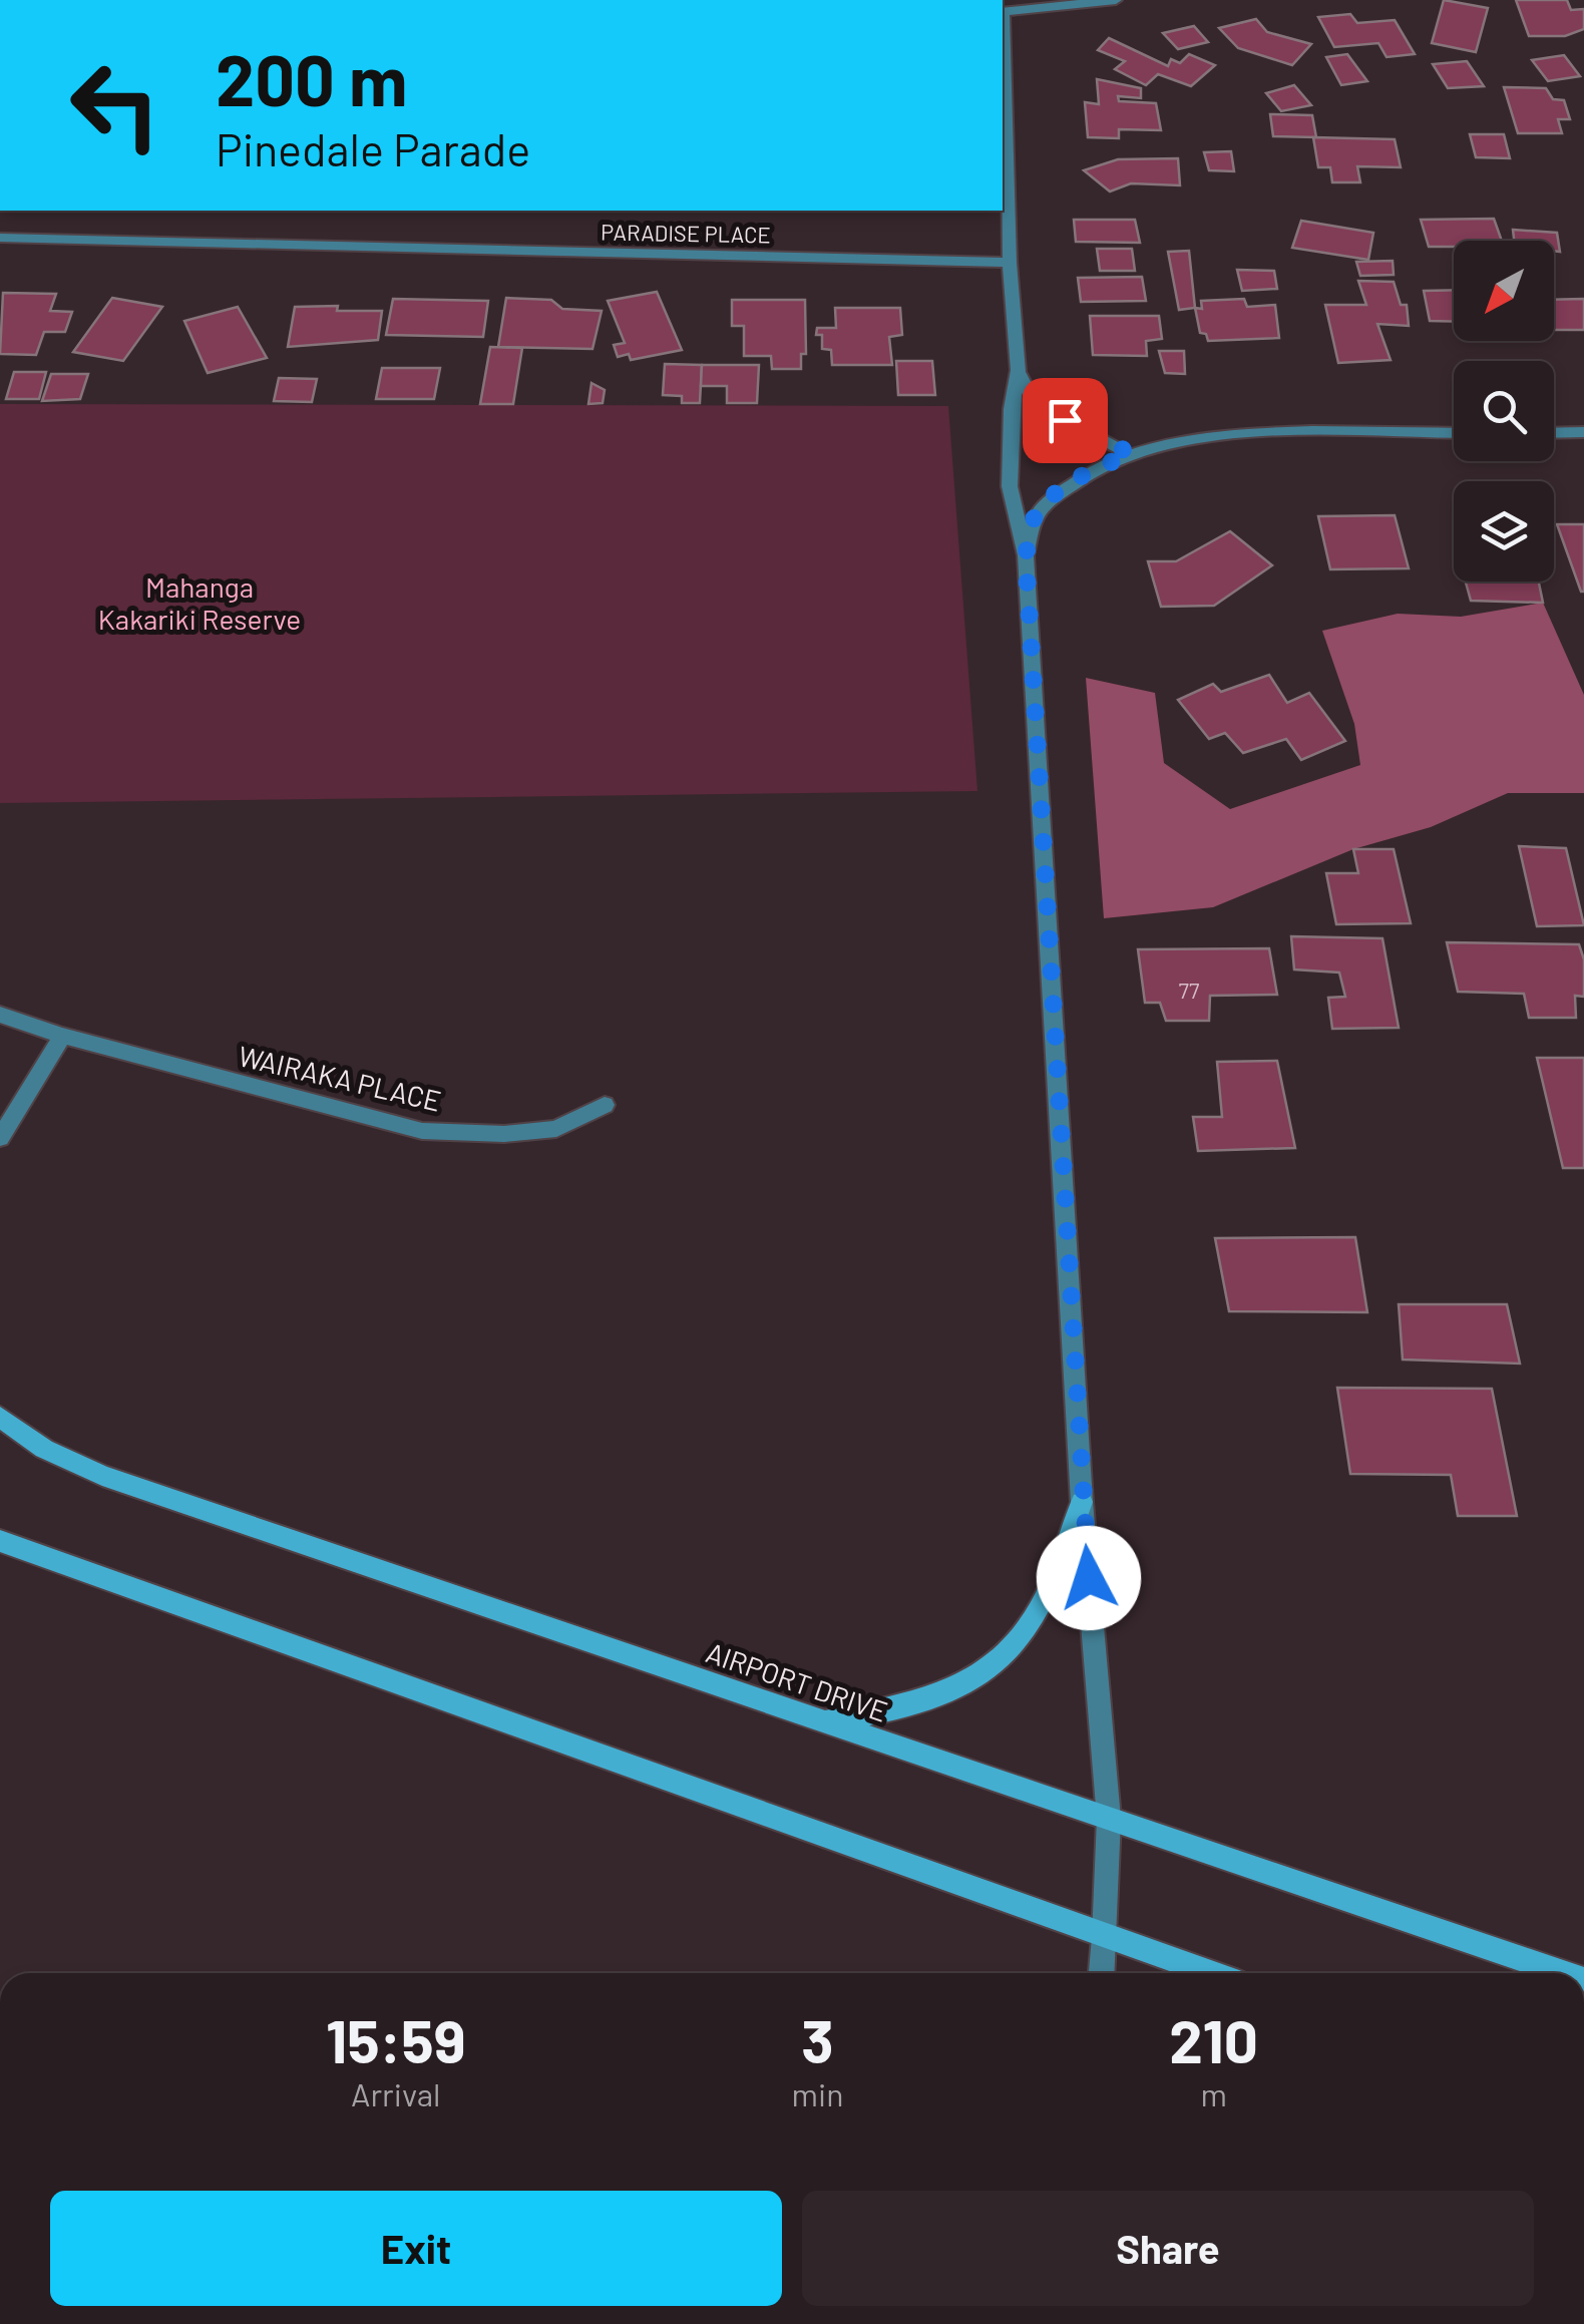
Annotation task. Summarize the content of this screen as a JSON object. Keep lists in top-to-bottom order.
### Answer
{
  "streets": {
    "main road": ["AIRPORT DRIVE"],
    "street": ["PARADISE PLACE", "WAIRAKA PLACE"]
  },
  "parks": ["Mahanga Kakariki Reserve"],
  "house_numbers": ["77"],
  "north": "bottom left",
  "page": {
    "turn": ["200 m", "Pinedale Parade"],
    "eta": [
      "15:59",
      "Arrival",
      "3",
      "min",
      "210",
      "m"
    ],
    "buttons": ["Exit", "Share"]
  }
}
